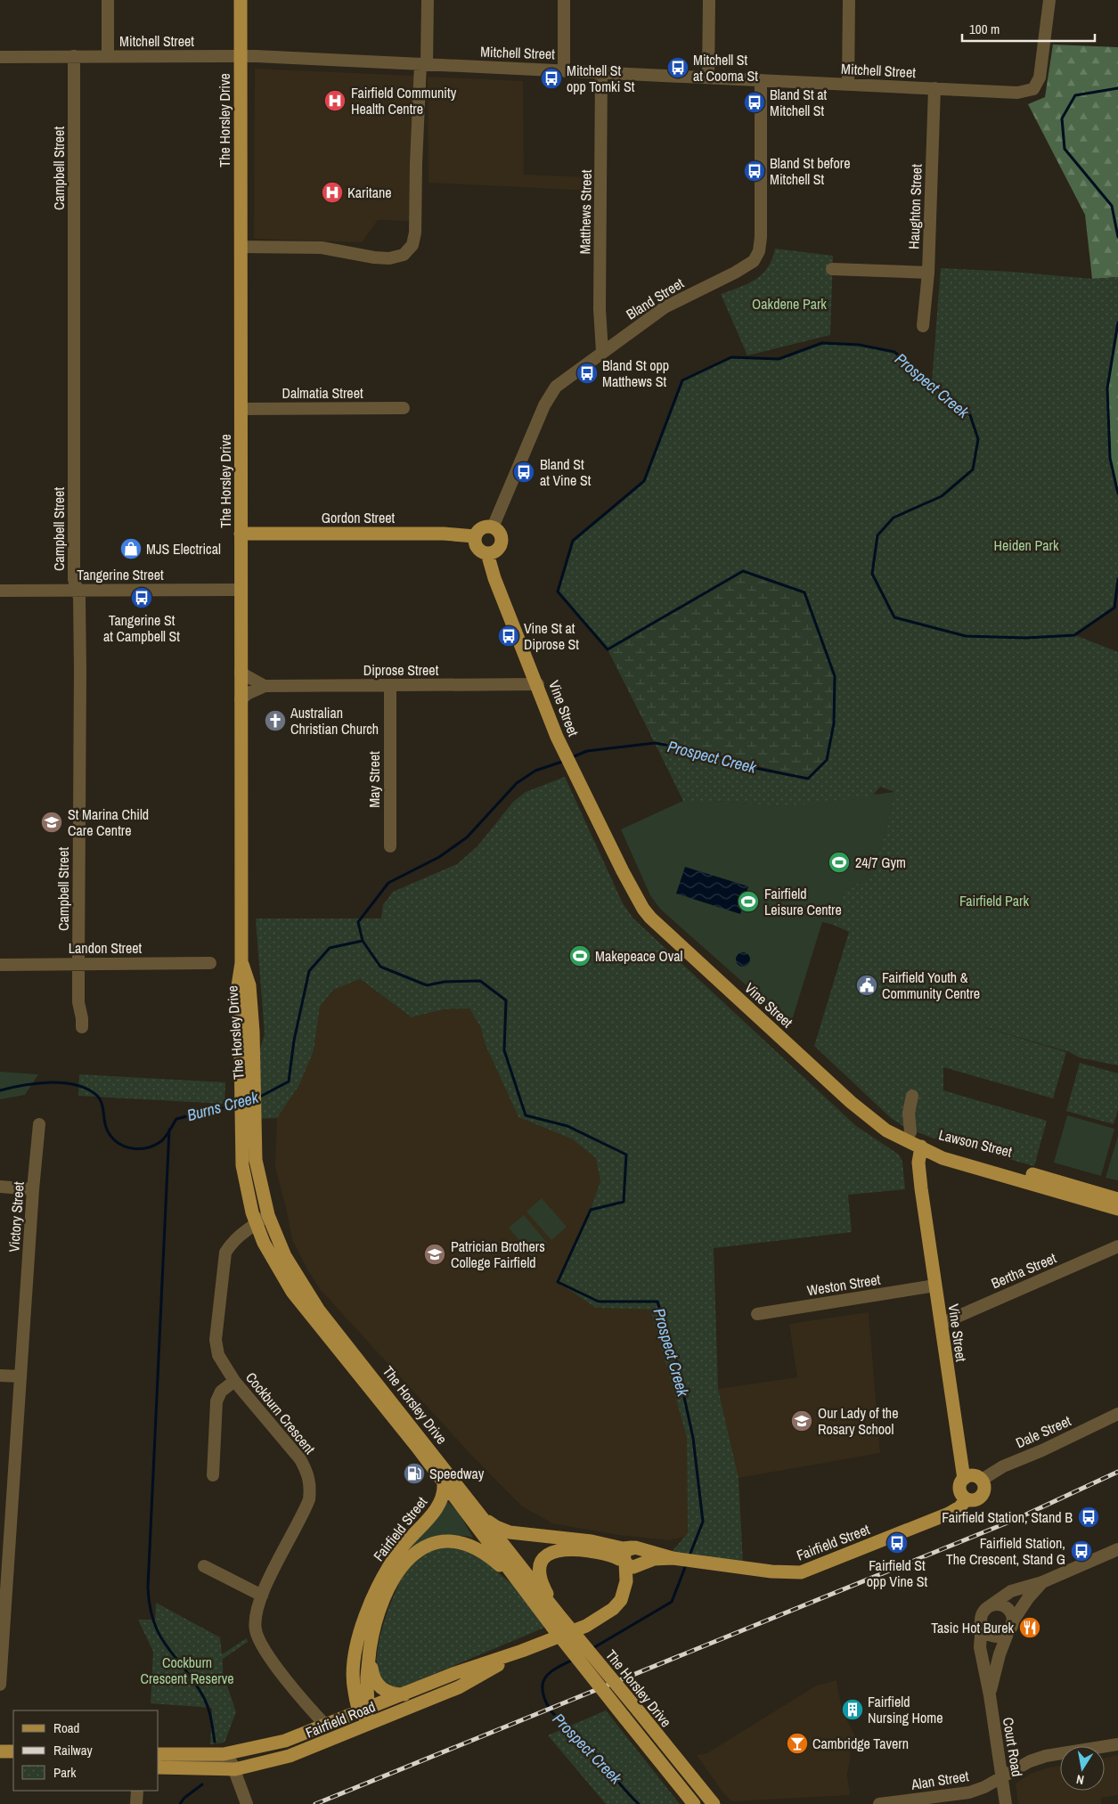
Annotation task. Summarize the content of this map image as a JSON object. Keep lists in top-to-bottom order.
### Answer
{
  "streets": {
    "main road": [
      "The Horsley Drive",
      "Gordon Street",
      "Vine Street",
      "Lawson Street",
      "Fairfield Street",
      "Fairfield Road"
    ],
    "street": [
      "Mitchell Street",
      "Campbell Street",
      "Haughton Street",
      "Matthews Street",
      "Bland Street",
      "Dalmatia Street",
      "Tangerine Street",
      "Diprose Street",
      "May Street",
      "Landon Street",
      "Victory Street",
      "Bertha Street",
      "Weston Street",
      "Cockburn Crescent",
      "Dale Street",
      "Court Road",
      "Alan Street"
    ]
  },
  "crossings": [
    ["Mitchell Street", "The Horsley Drive"],
    ["Mitchell Street", "Campbell Street"],
    ["Mitchell Street", "Haughton Street"],
    ["Mitchell Street", "Matthews Street"],
    ["Mitchell Street", "Bland Street"],
    ["The Horsley Drive", "Dalmatia Street"],
    ["The Horsley Drive", "Gordon Street"],
    ["The Horsley Drive", "Tangerine Street"],
    ["The Horsley Drive", "Diprose Street"],
    ["The Horsley Drive", "Cockburn Crescent"],
    ["The Horsley Drive", "Fairfield Street"],
    ["Campbell Street", "Tangerine Street"],
    ["Campbell Street", "Landon Street"],
    ["Matthews Street", "Bland Street"],
    ["Bland Street", "Gordon Street"],
    ["Bland Street", "Vine Street"],
    ["Gordon Street", "Vine Street"],
    ["Diprose Street", "Vine Street"],
    ["Diprose Street", "May Street"],
    ["Vine Street", "Lawson Street"],
    ["Vine Street", "Bertha Street"],
    ["Vine Street", "Weston Street"],
    ["Vine Street", "Dale Street"],
    ["Vine Street", "Fairfield Street"],
    ["Cockburn Crescent", "Fairfield Road"],
    ["Dale Street", "Fairfield Street"],
    ["Fairfield Street", "Fairfield Road"],
    ["Court Road", "Alan Street"]
  ],
  "water": ["Prospect Creek", "Burns Creek"],
  "parks": [
    "Oakdene Park",
    "Heiden Park",
    "Fairfield Park",
    "Cockburn Crescent Reserve"
  ],
  "places": {
    "bus stop": [
      "Mitchell St at Cooma St",
      "Mitchell St opp Tomki St",
      "Bland St at Mitchell St",
      "Bland St before Mitchell St",
      "Bland St opp Matthews St",
      "Bland St at Vine St",
      "Tangerine St at Campbell St",
      "Vine St at Diprose St",
      "Fairfield Station, Stand B",
      "Fairfield St opp Vine St",
      "Fairfield Station, The Crescent, Stand G"
    ],
    "hospital": ["Fairfield Community Health Centre", "Karitane"],
    "shop": ["MJS Electrical"],
    "church": ["Australian Christian Church"],
    "school or university": ["St Marina Child Care Centre", "Patrician Brothers College Fairfield", "Our Lady of the Rosary School"],
    "sports": ["24/7 Gym", "Fairfield Leisure Centre", "Makepeace Oval"],
    "public building": ["Fairfield Youth & Community Centre"],
    "fuel station": ["Speedway"],
    "restaurant": ["Tasic Hot Burek"],
    "building": ["Fairfield Nursing Home"],
    "bar": ["Cambridge Tavern"]
  },
  "legend": ["Road", "Railway", "Park"],
  "scale_bar": "100 m",
  "north": "bottom"
}
